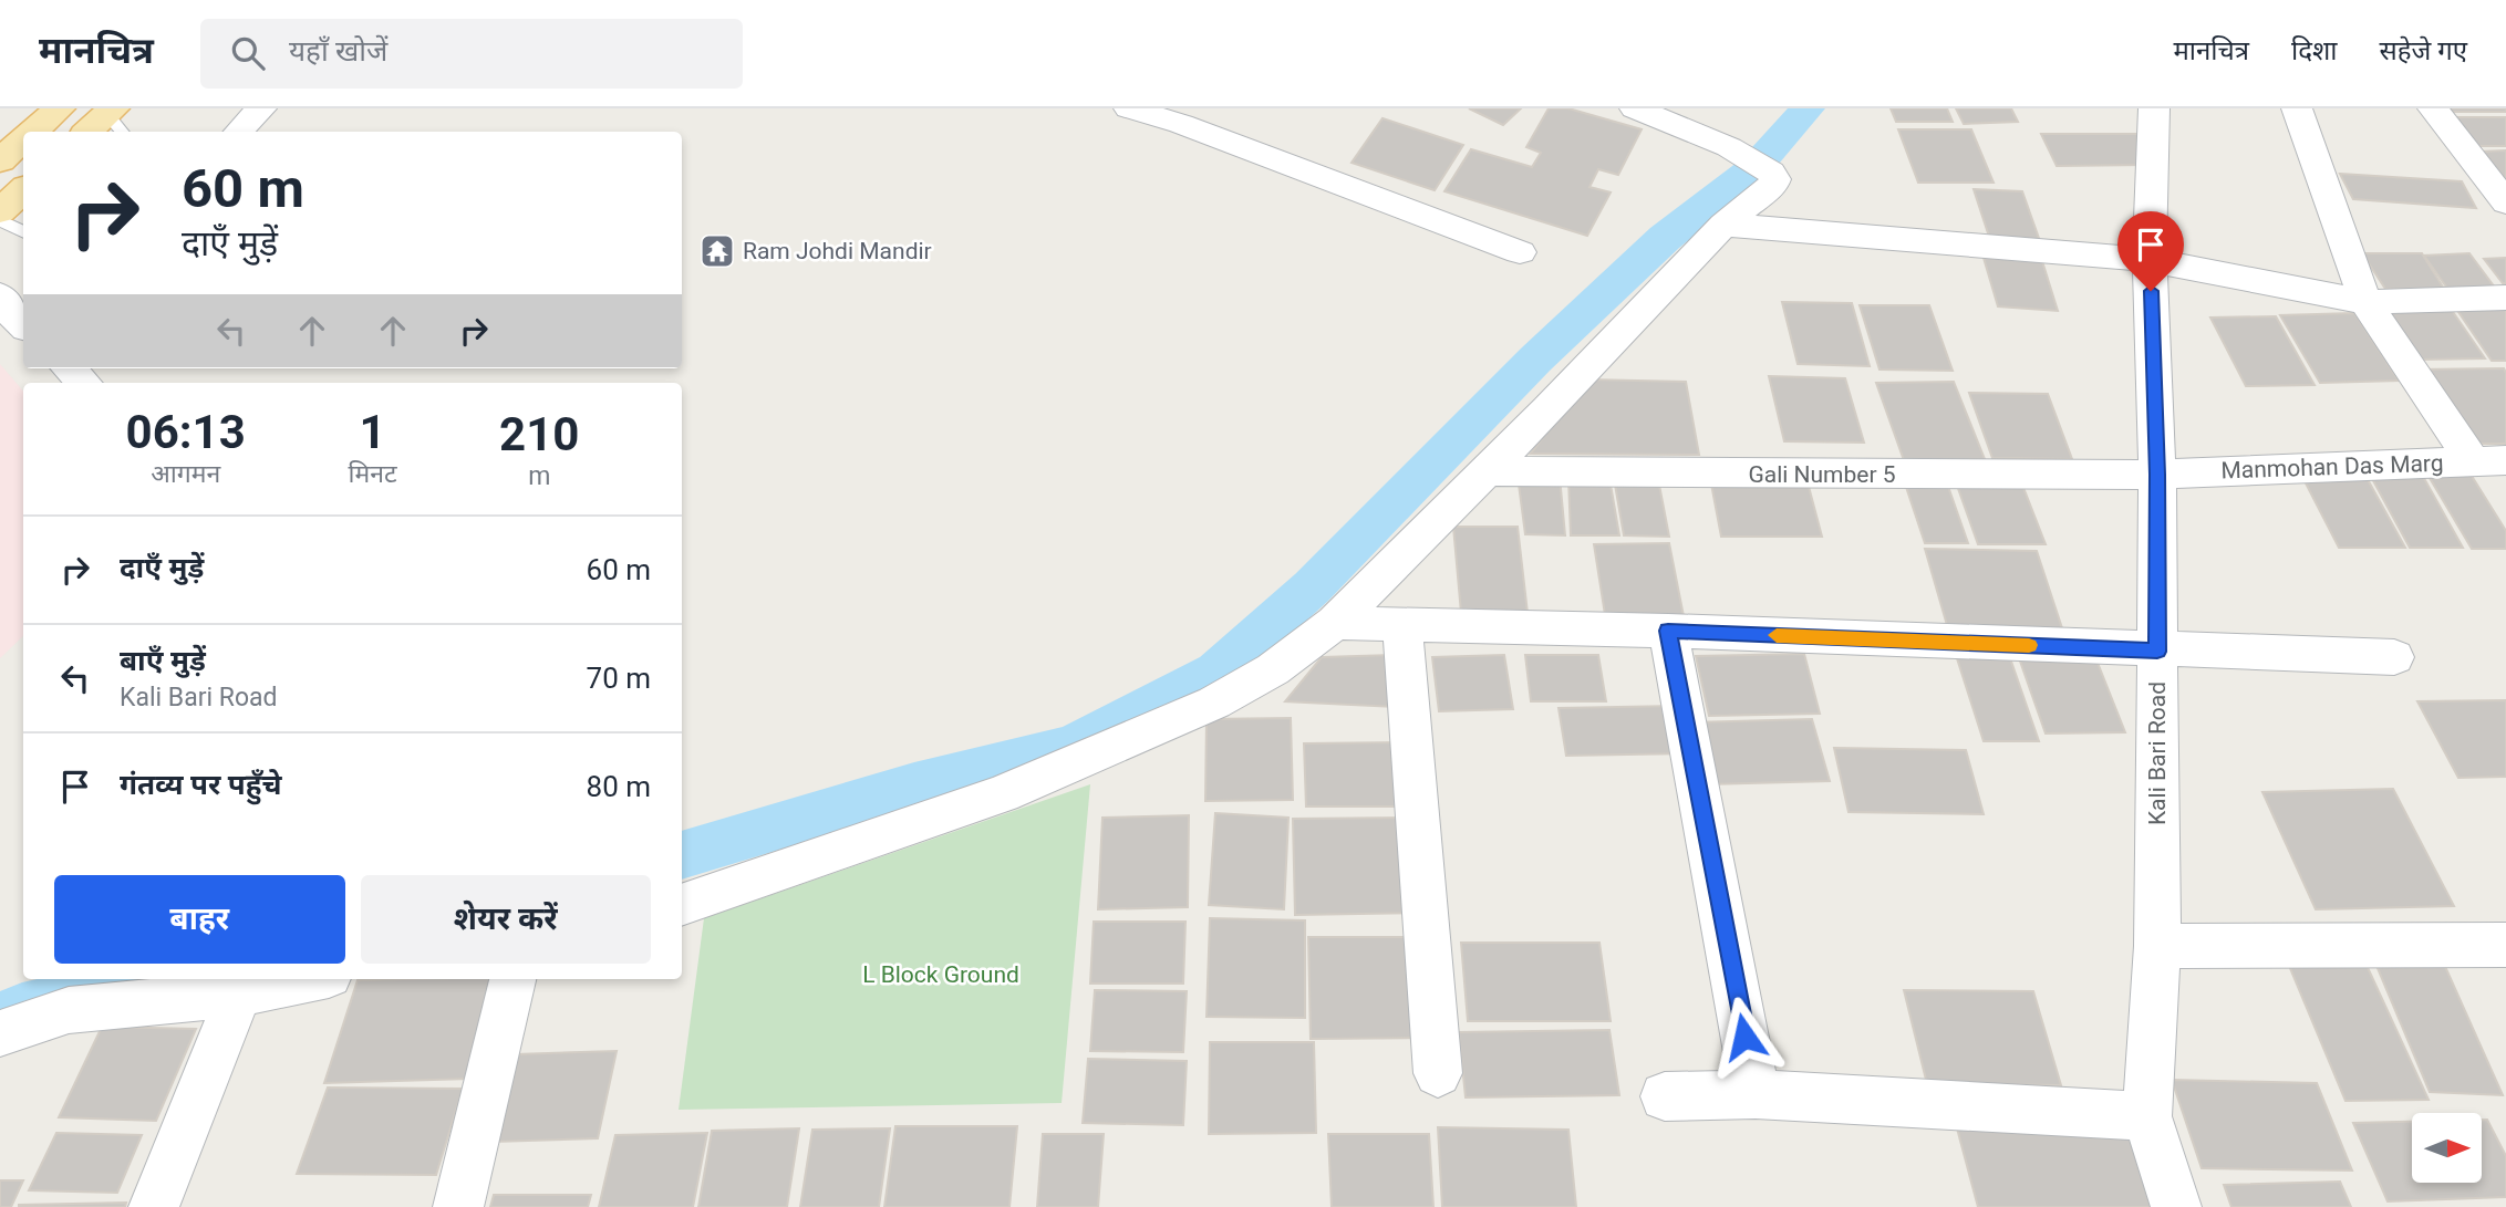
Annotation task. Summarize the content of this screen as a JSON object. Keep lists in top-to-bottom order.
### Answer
{
  "streets": {
    "street": ["Manmohan Das Marg", "Gali Number 5", "Kali Bari Road"]
  },
  "crossings": [
    ["Manmohan Das Marg", "Gali Number 5"],
    ["Manmohan Das Marg", "Kali Bari Road"],
    ["Gali Number 5", "Kali Bari Road"]
  ],
  "parks": ["L Block Ground"],
  "places": {
    "temple": ["Ram Johdi Mandir"]
  },
  "north": "right",
  "page": {
    "header": "मानचित्र",
    "search": "यहाँ खोजें",
    "nav": ["मानचित्र", "दिशा", "सहेजे गए"],
    "turn": ["60 m", "दाएँ मुड़ें"],
    "eta": [
      "06:13",
      "आगमन",
      "1",
      "मिनट",
      "210",
      "m"
    ],
    "list": [
      {
        "name": "दाएँ मुड़ें",
        "value": "60 m"
      },
      {
        "name": "बाएँ मुड़ें",
        "note": "Kali Bari Road",
        "value": "70 m"
      },
      {
        "name": "गंतव्य पर पहुँचे",
        "value": "80 m"
      }
    ],
    "buttons": ["बाहर", "शेयर करें"]
  }
}
